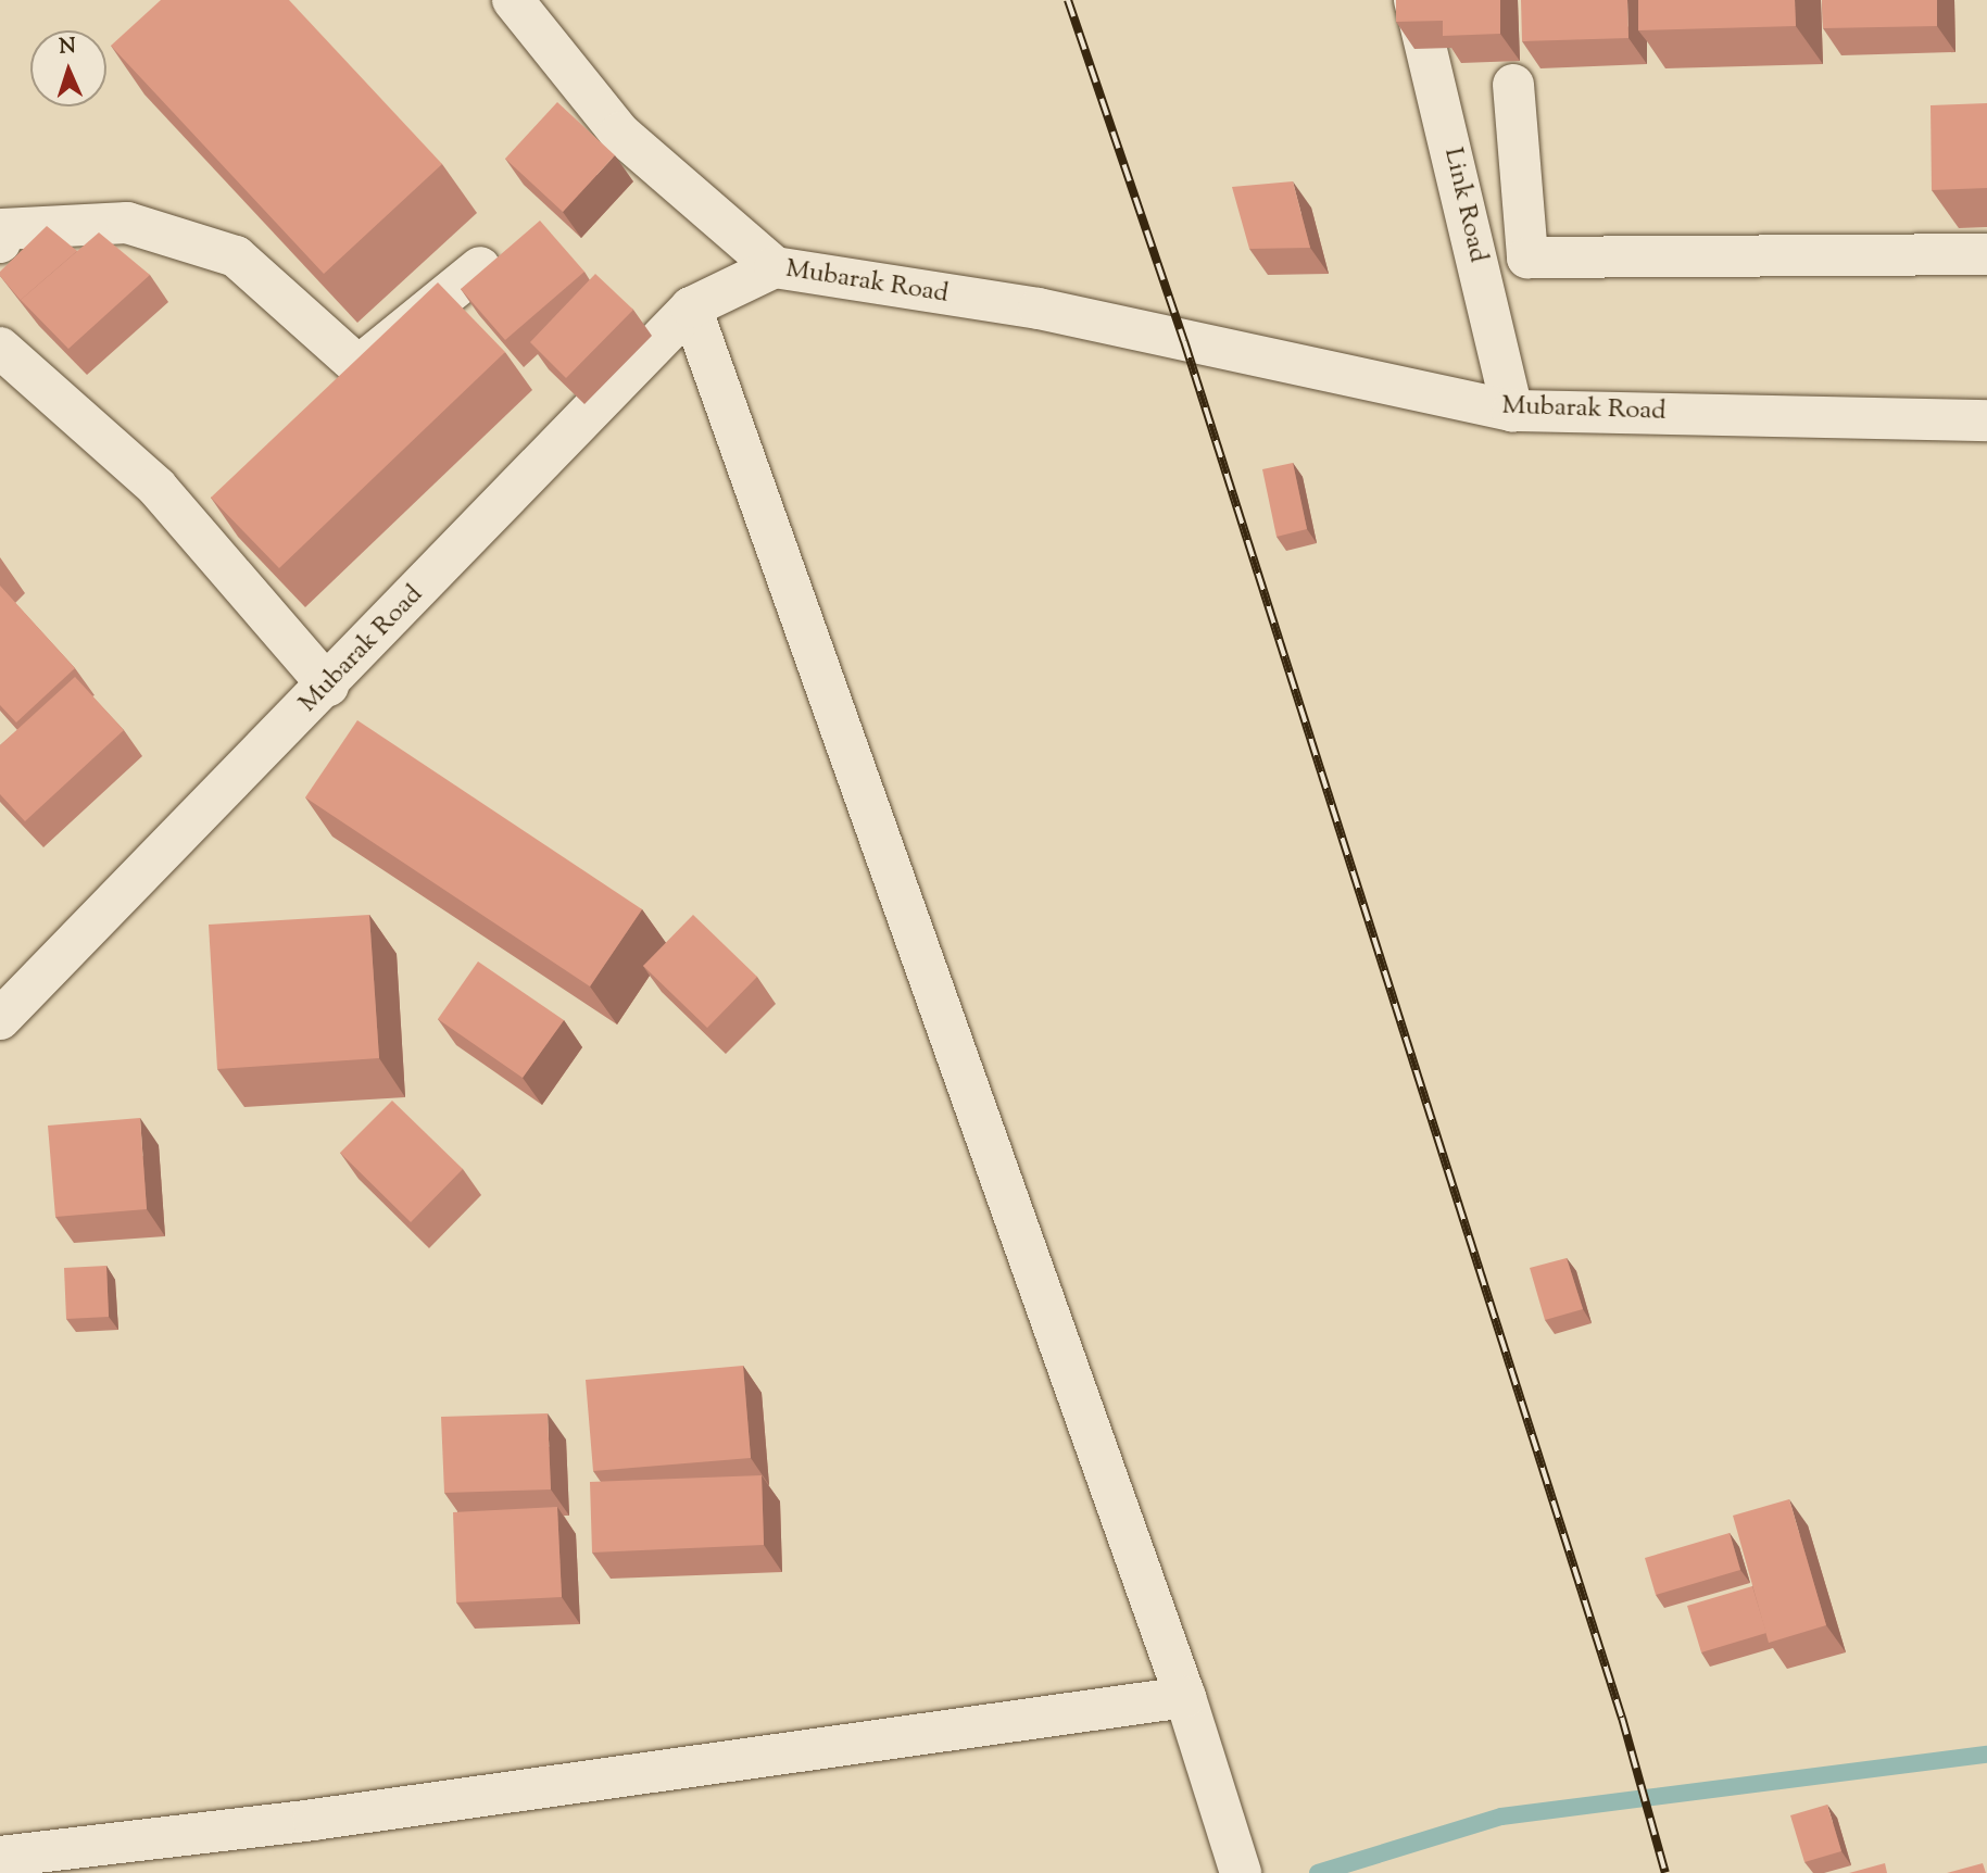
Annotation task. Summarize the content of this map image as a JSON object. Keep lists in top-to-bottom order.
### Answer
{
  "streets": {
    "street": ["Link Road", "Mubarak Road"]
  },
  "crossings": [
    ["Link Road", "Mubarak Road"]
  ],
  "north": "top"
}
